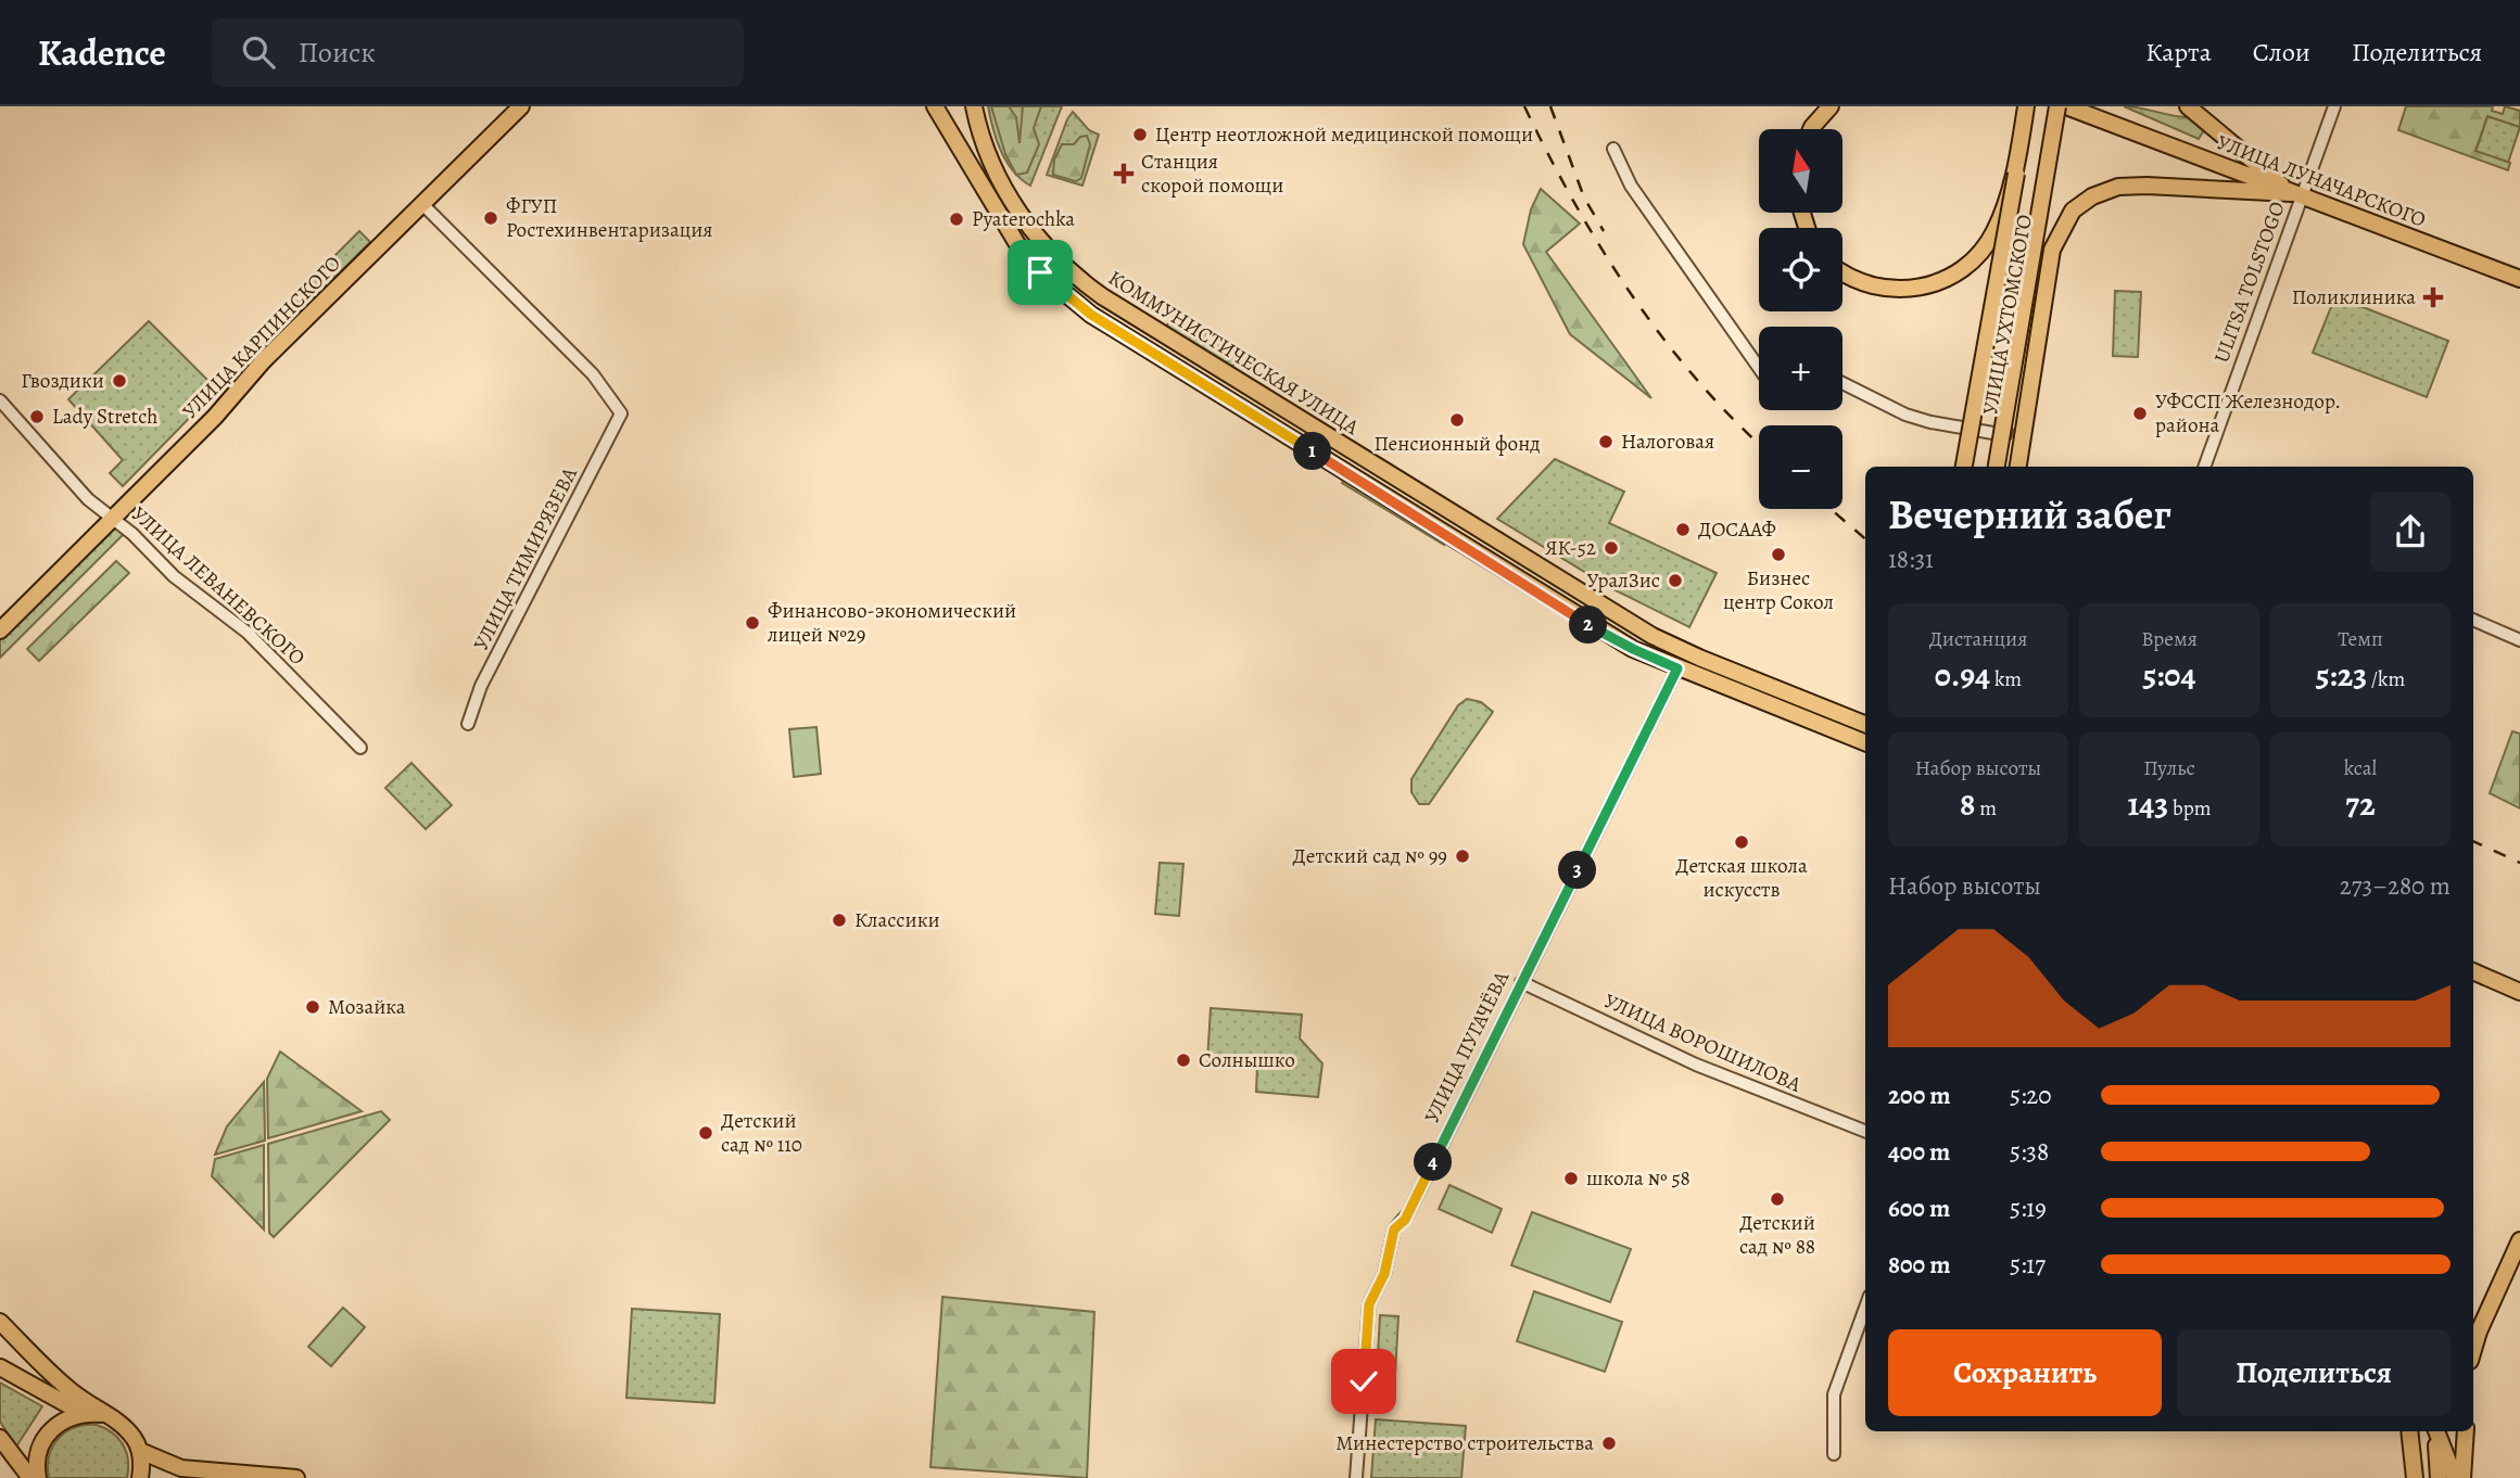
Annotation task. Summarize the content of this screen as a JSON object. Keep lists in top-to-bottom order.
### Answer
{
  "streets": {
    "main road": [
      "УЛИЦА ЛУНАЧАРСКОГО",
      "УЛИЦА КАРПИНСКОГО",
      "КОММУНИСТИЧЕСКАЯ УЛИЦА",
      "УЛИЦА ПУГАЧЁВА"
    ],
    "street": [
      "ULITSA TOLSTOGO",
      "УЛИЦА УХТОМСКОГО",
      "УЛИЦА ТИМИРЯЗЕВА",
      "УЛИЦА ЛЕВАНЕВСКОГО",
      "УЛИЦА ВОРОШИЛОВА"
    ]
  },
  "crossings": [
    ["УЛИЦА ЛУНАЧАРСКОГО", "ULITSA TOLSTOGO"],
    ["УЛИЦА ЛУНАЧАРСКОГО", "УЛИЦА УХТОМСКОГО"],
    ["УЛИЦА КАРПИНСКОГО", "УЛИЦА ТИМИРЯЗЕВА"],
    ["УЛИЦА КАРПИНСКОГО", "УЛИЦА ЛЕВАНЕВСКОГО"],
    ["КОММУНИСТИЧЕСКАЯ УЛИЦА", "УЛИЦА ПУГАЧЁВА"],
    ["УЛИЦА ВОРОШИЛОВА", "УЛИЦА ПУГАЧЁВА"]
  ],
  "places": {
    "other": [
      "Центр неотложной медицинской помощи",
      "ФГУП Ростехинвентаризация",
      "Pyaterochka",
      "Гвоздики",
      "УФССП Железнодор. района",
      "Lady Stretch",
      "Пенсионный фонд",
      "Налоговая",
      "ДОСААФ",
      "ЯК-52",
      "Бизнес центр Сокол",
      "УралЗис",
      "Финансово-экономический лицей №29",
      "Детская школа искусств",
      "Детский сад № 99",
      "Классики",
      "Мозайка",
      "Солнышко",
      "Детский сад № 110",
      "школа № 58",
      "Детский сад № 88",
      "Минестерство строительства"
    ],
    "health": ["Станция скорой помощи", "Поликлиника"]
  },
  "north": "top",
  "page": {
    "header": "Kadence",
    "search": "Поиск",
    "nav": ["Карта", "Слои", "Поделиться"],
    "map_buttons": ["+", "−"],
    "pins": [
      "1",
      "2",
      "3",
      "4"
    ],
    "heading": ["Вечерний забег", "18:31"],
    "stats": [
      ["Дистанция", "0.94 km"],
      ["Время", "5:04"],
      ["Темп", "5:23 /km"],
      ["Набор высоты", "8 m"],
      ["Пульс", "143 bpm"],
      ["kcal", "72"]
    ],
    "chart": ["Набор высоты", "273–280 m"],
    "list": [
      {
        "name": "200 m",
        "note": "5:20"
      },
      {
        "name": "400 m",
        "note": "5:38"
      },
      {
        "name": "600 m",
        "note": "5:19"
      },
      {
        "name": "800 m",
        "note": "5:17"
      }
    ],
    "buttons": ["Сохранить", "Поделиться"]
  }
}
